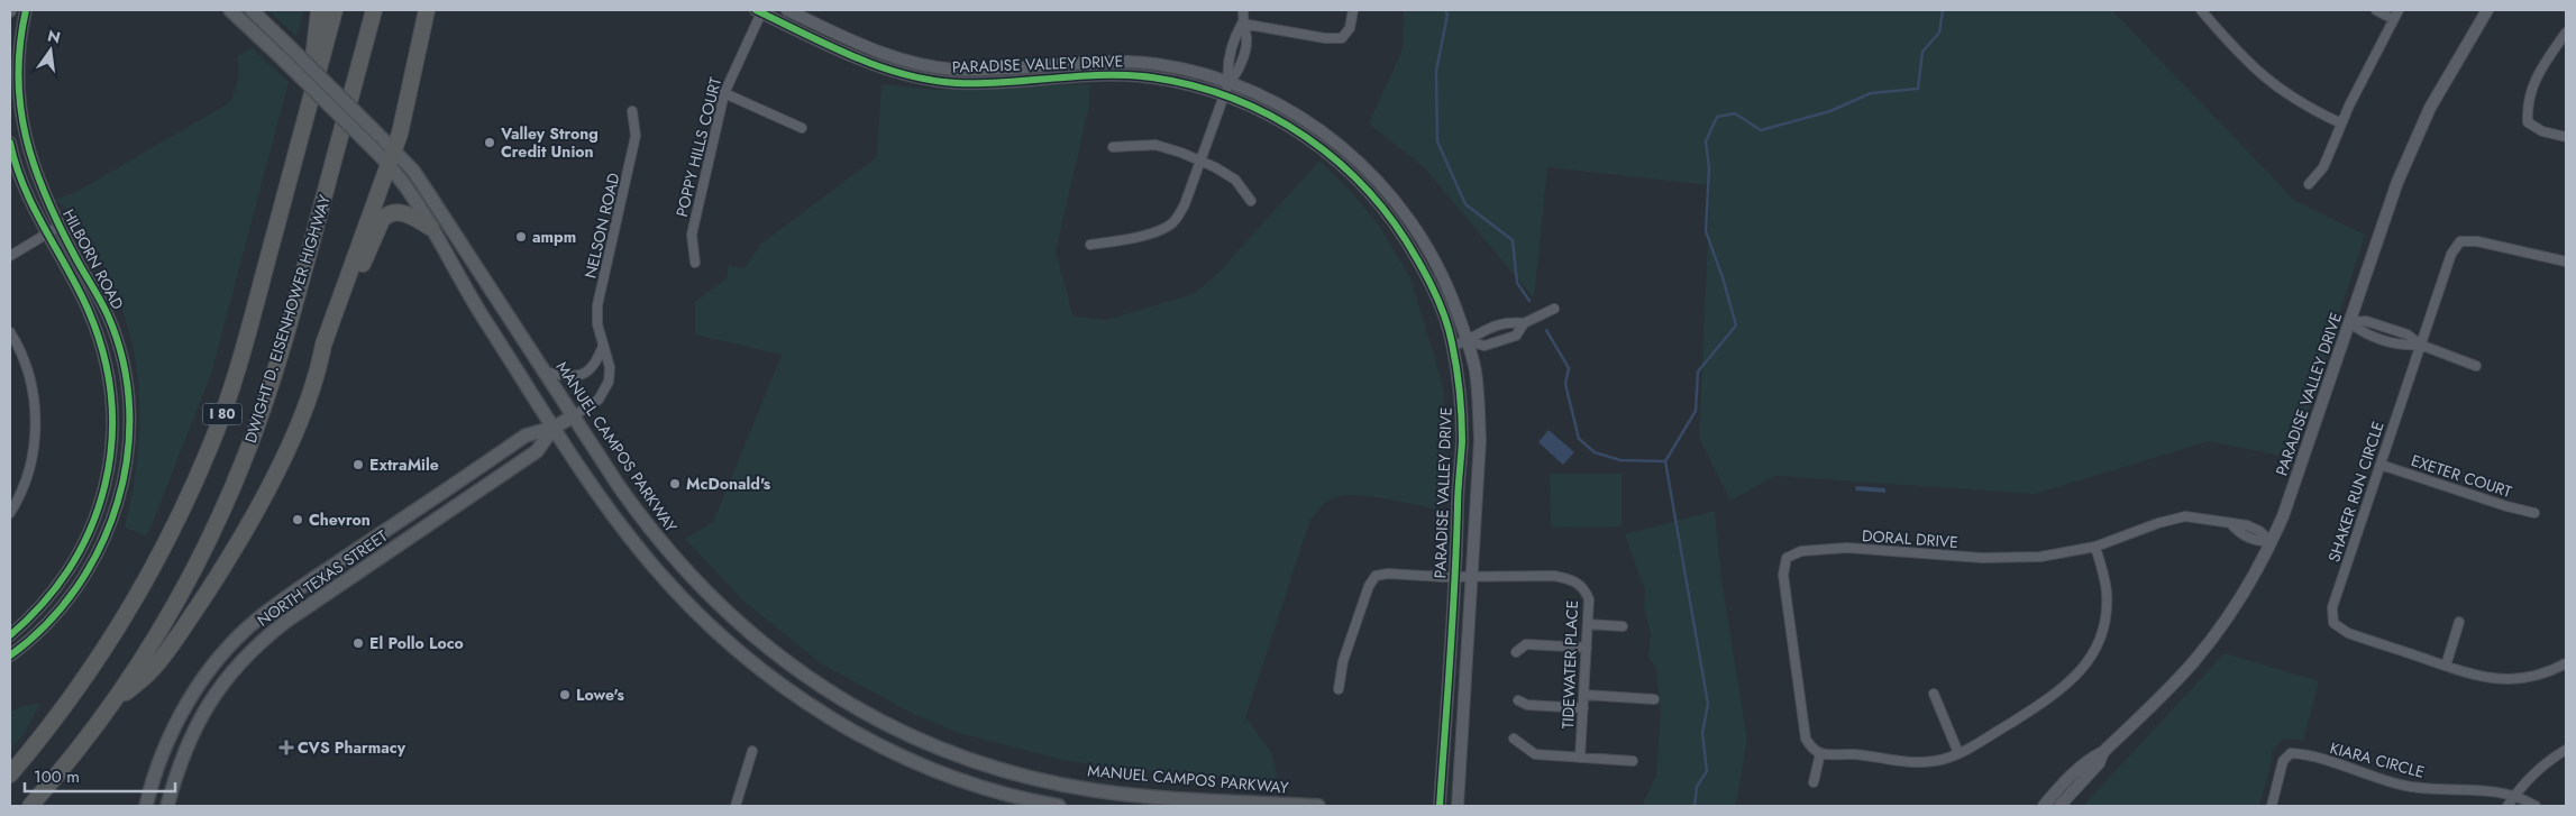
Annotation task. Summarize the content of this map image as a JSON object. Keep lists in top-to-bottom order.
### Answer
{
  "streets": {
    "highway": ["DWIGHT D. EISENHOWER HIGHWAY", "I 80"],
    "main road": ["MANUEL CAMPOS PARKWAY", "NORTH TEXAS STREET"],
    "street": [
      "PARADISE VALLEY DRIVE",
      "POPPY HILLS COURT",
      "NELSON ROAD",
      "HILBORN ROAD",
      "EXETER COURT",
      "SHAKER RUN CIRCLE",
      "DORAL DRIVE",
      "TIDEWATER PLACE",
      "KIARA CIRCLE"
    ]
  },
  "crossings": [
    ["PARADISE VALLEY DRIVE", "POPPY HILLS COURT"],
    ["PARADISE VALLEY DRIVE", "DORAL DRIVE"],
    ["PARADISE VALLEY DRIVE", "TIDEWATER PLACE"],
    ["NELSON ROAD", "MANUEL CAMPOS PARKWAY"],
    ["NELSON ROAD", "NORTH TEXAS STREET"],
    ["MANUEL CAMPOS PARKWAY", "NORTH TEXAS STREET"],
    ["EXETER COURT", "SHAKER RUN CIRCLE"]
  ],
  "places": {
    "other": [
      "Valley Strong Credit Union",
      "ampm",
      "ExtraMile",
      "McDonald's",
      "Chevron",
      "El Pollo Loco",
      "Lowe's"
    ],
    "health": ["CVS Pharmacy"]
  },
  "scale_bar": "100 m",
  "north": "top"
}
